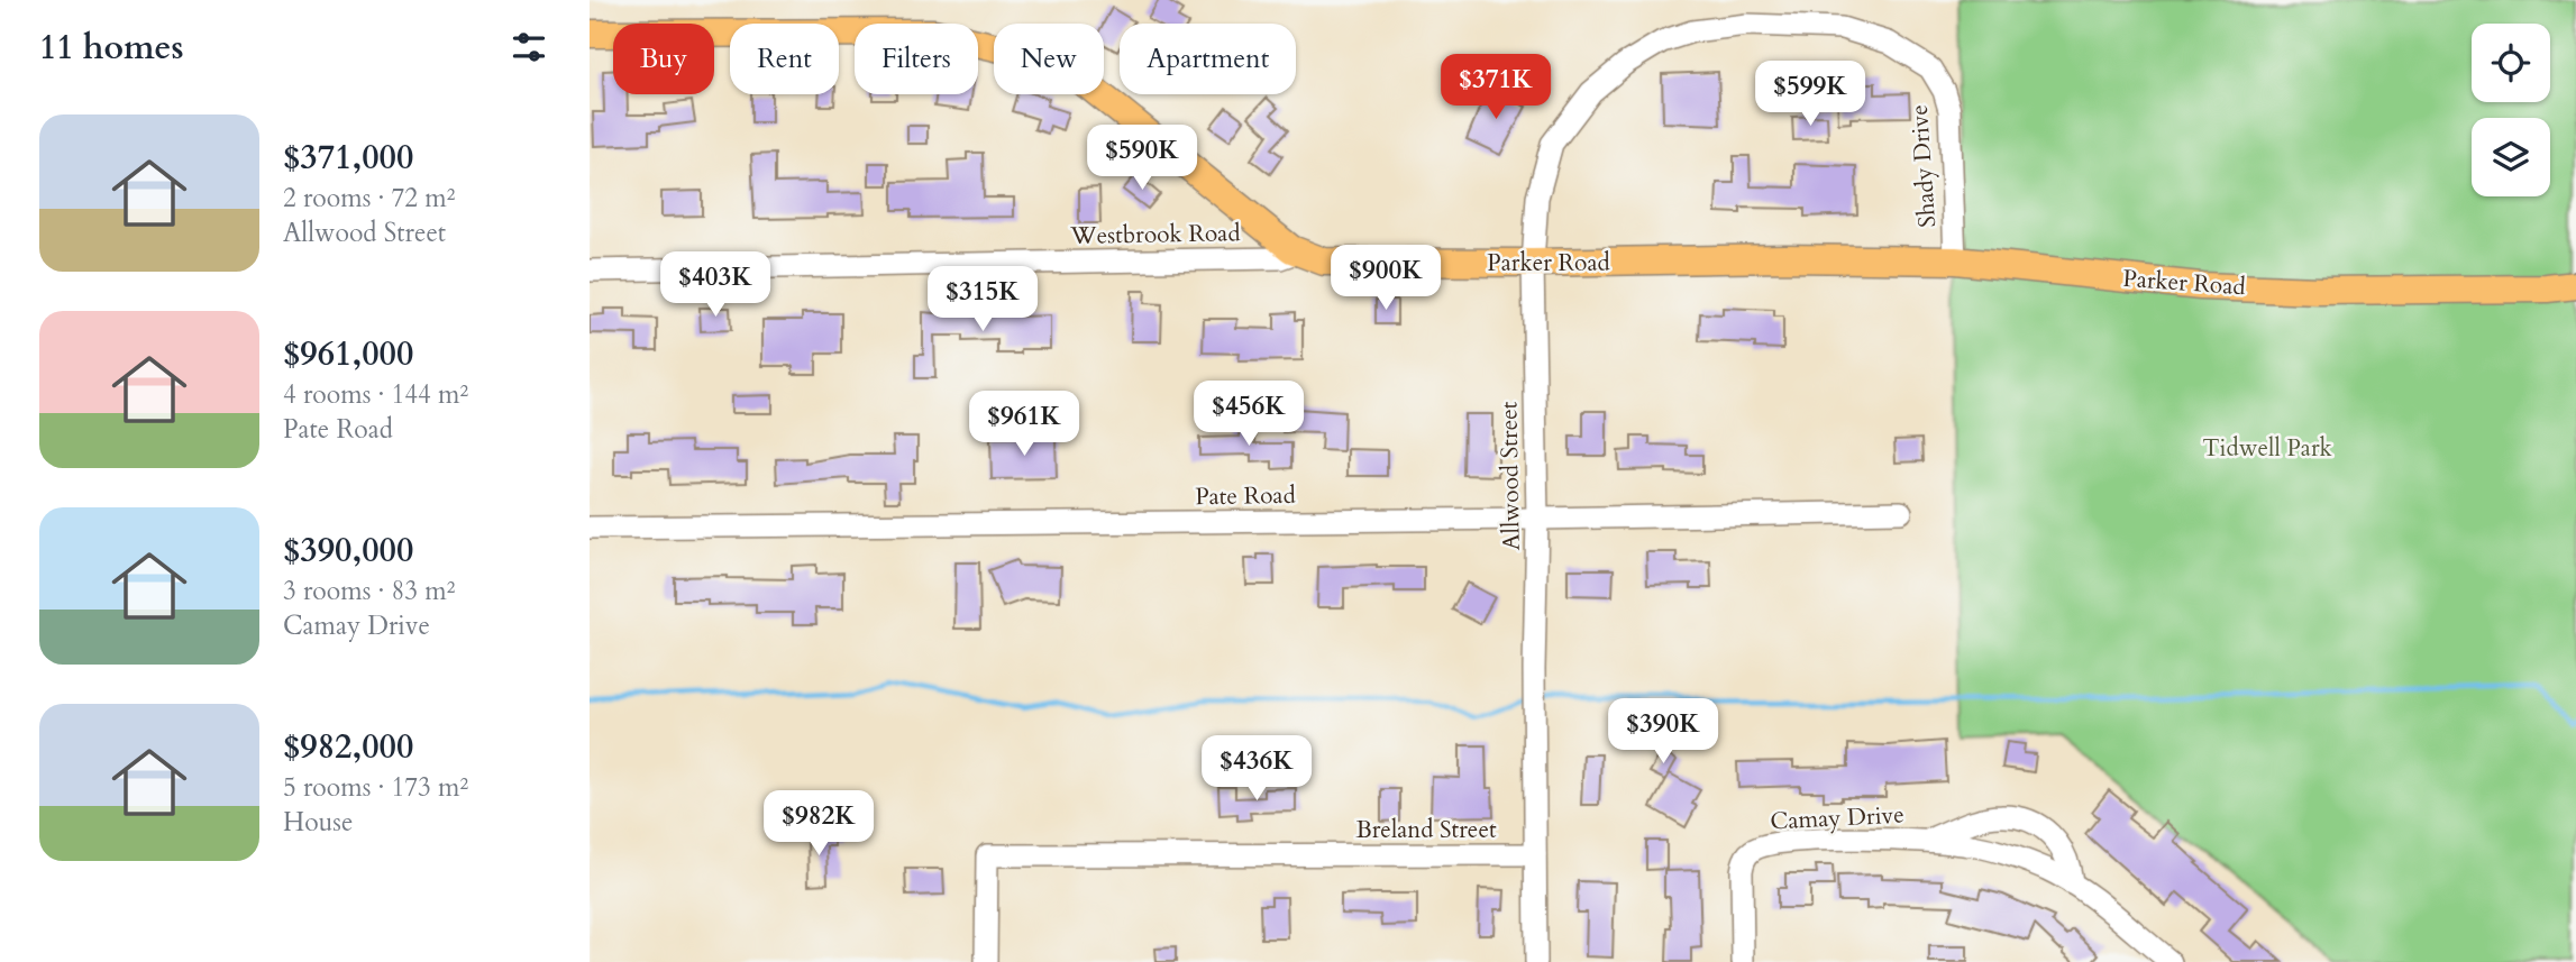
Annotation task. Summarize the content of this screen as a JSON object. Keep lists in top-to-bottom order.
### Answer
{
  "streets": {
    "main road": ["Parker Road"],
    "street": [
      "Shady Drive",
      "Westbrook Road",
      "Allwood Street",
      "Pate Road",
      "Camay Drive",
      "Breland Street"
    ]
  },
  "crossings": [
    ["Shady Drive", "Parker Road"],
    ["Shady Drive", "Allwood Street"],
    ["Westbrook Road", "Parker Road"],
    ["Parker Road", "Allwood Street"],
    ["Allwood Street", "Pate Road"],
    ["Allwood Street", "Breland Street"]
  ],
  "parks": ["Tidwell Park"],
  "page": {
    "heading": "11 homes",
    "chip": [
      "Buy",
      "Rent",
      "Filters",
      "New",
      "Apartment"
    ],
    "price": [
      "$371K",
      "$599K",
      "$590K",
      "$900K",
      "$403K",
      "$315K",
      "$456K",
      "$961K",
      "$390K",
      "$436K",
      "$982K"
    ],
    "list": [
      {
        "name": "$371,000",
        "note": "2 rooms · 72 m² · Allwood Street"
      },
      {
        "name": "$961,000",
        "note": "4 rooms · 144 m² · Pate Road"
      },
      {
        "name": "$390,000",
        "note": "3 rooms · 83 m² · Camay Drive"
      },
      {
        "name": "$982,000",
        "note": "5 rooms · 173 m² · House"
      }
    ]
  }
}
